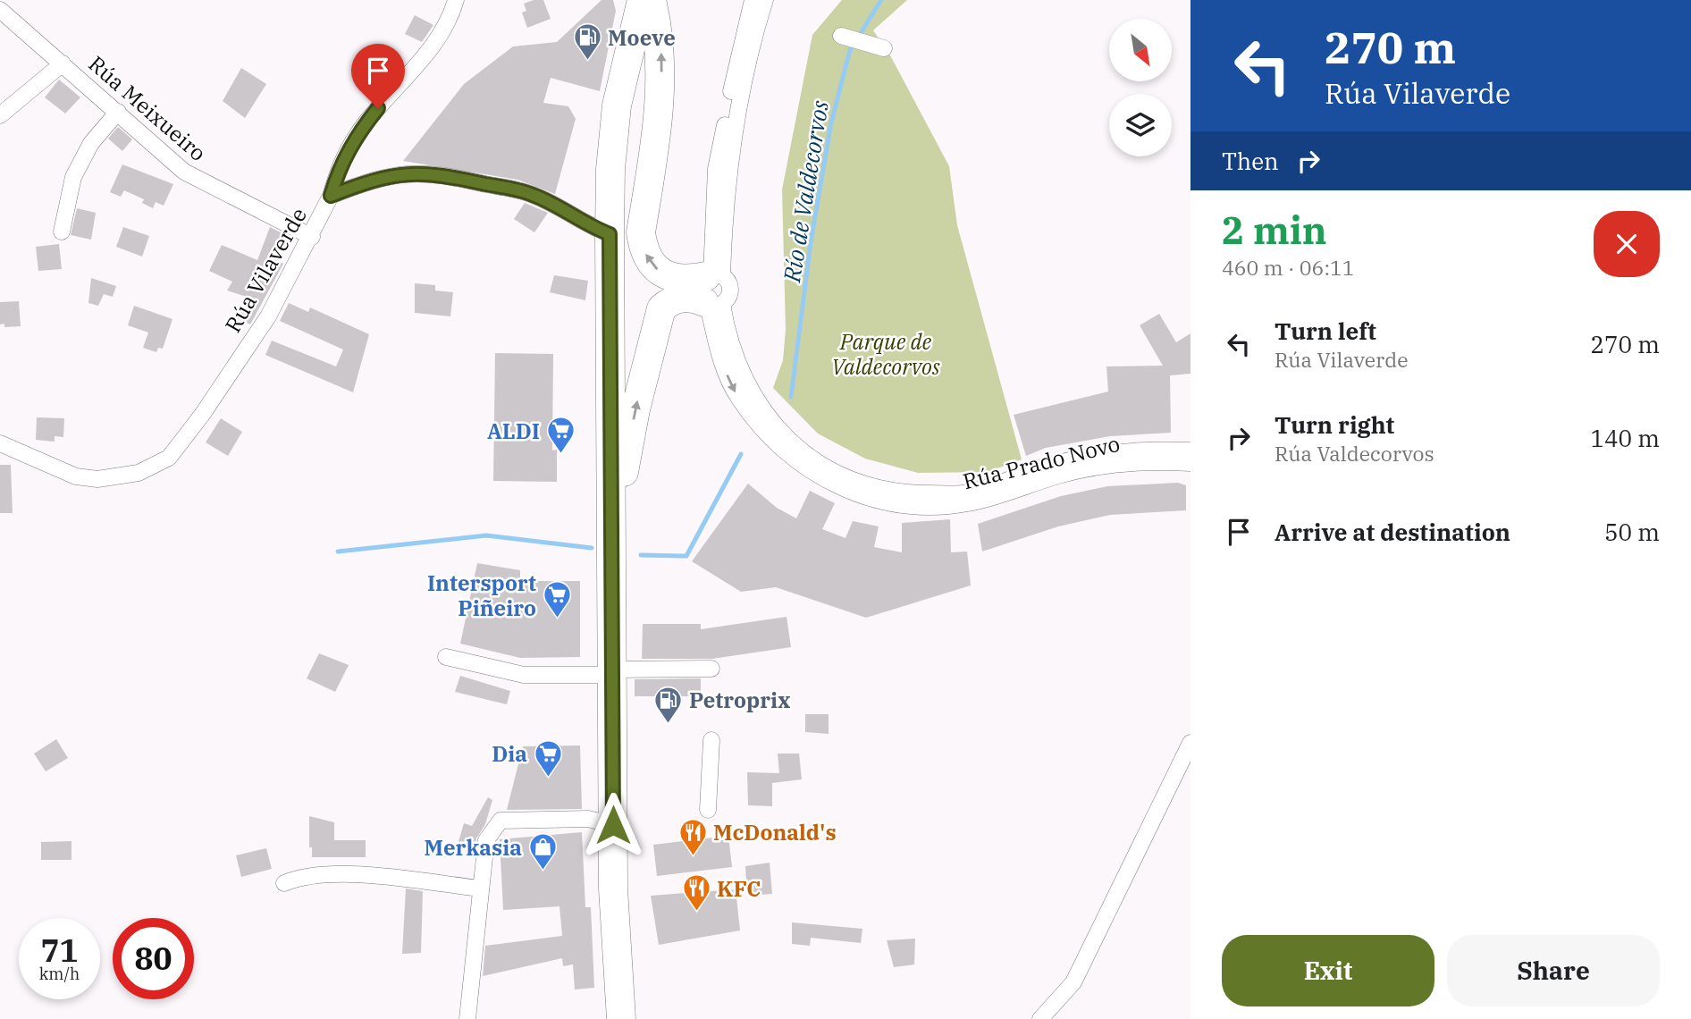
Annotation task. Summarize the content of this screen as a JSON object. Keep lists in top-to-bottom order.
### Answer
{
  "streets": {
    "street": ["Rúa Meixueiro", "Rúa Vilaverde", "Rúa Prado Novo"]
  },
  "crossings": [
    ["Rúa Meixueiro", "Rúa Vilaverde"]
  ],
  "water": ["Río de Valdecorvos"],
  "parks": ["Parque de Valdecorvos"],
  "places": {
    "fuel station": ["Moeve", "Petroprix"],
    "supermarket": ["ALDI", "Intersport Piñeiro", "Dia"],
    "restaurant": ["McDonald's", "KFC"],
    "shop": ["Merkasia"]
  },
  "north": "bottom right",
  "page": {
    "turn": ["270 m", "Rúa Vilaverde"],
    "then": "Then",
    "heading": ["2 min", "460 m · 06:11"],
    "list": [
      {
        "name": "Turn left",
        "note": "Rúa Vilaverde",
        "value": "270 m"
      },
      {
        "name": "Turn right",
        "note": "Rúa Valdecorvos",
        "value": "140 m"
      },
      {
        "name": "Arrive at destination",
        "value": "50 m"
      }
    ],
    "speed": "71 km/h",
    "limit": "80",
    "buttons": ["Exit", "Share"]
  }
}
